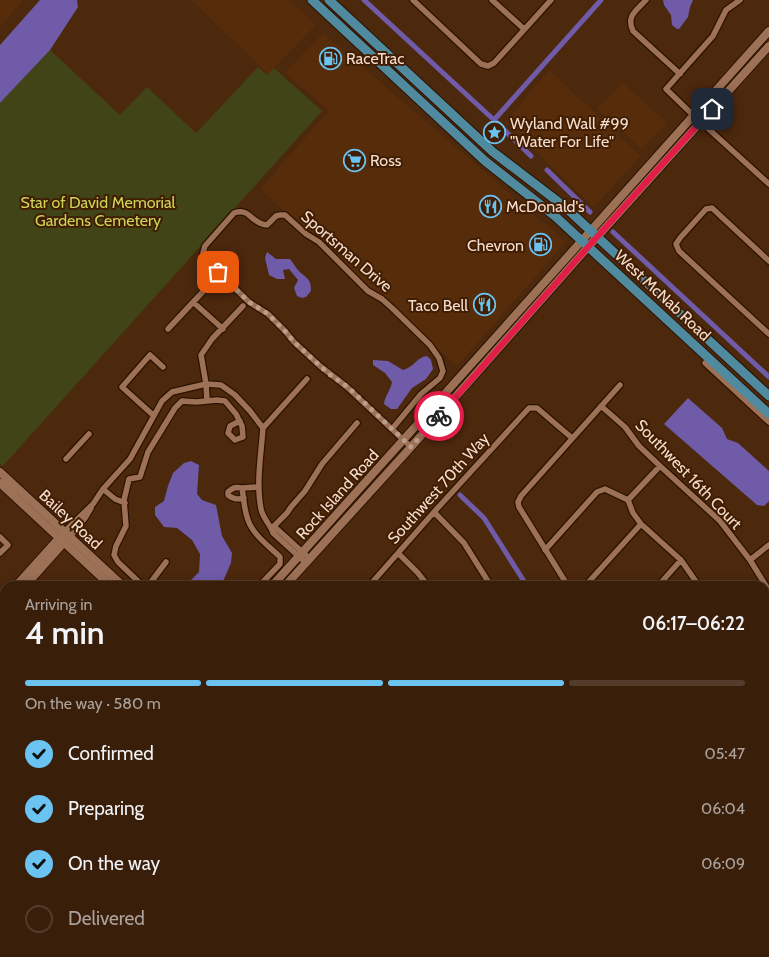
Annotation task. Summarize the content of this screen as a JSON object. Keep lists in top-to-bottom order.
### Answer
{
  "streets": {
    "main road": ["West McNab Road", "Rock Island Road", "Bailey Road"],
    "street": ["Sportsman Drive", "Southwest 16th Court", "Southwest 70th Way"]
  },
  "crossings": [
    ["Sportsman Drive", "Rock Island Road"],
    ["West McNab Road", "Rock Island Road"]
  ],
  "parks": ["Star of David Memorial Gardens Cemetery"],
  "places": {
    "fuel station": ["RaceTrac", "Chevron"],
    "place": ["Wyland Wall #99 \"Water For Life\""],
    "supermarket": ["Ross"],
    "restaurant": ["McDonald's", "Taco Bell"]
  },
  "page": {
    "heading": ["4 min", "Arriving in", "06:17–06:22"],
    "bar": "On the way · 580 m",
    "list": [
      ["Confirmed", "05:47"],
      ["Preparing", "06:04"],
      ["On the way", "06:09"],
      "Delivered"
    ]
  }
}
